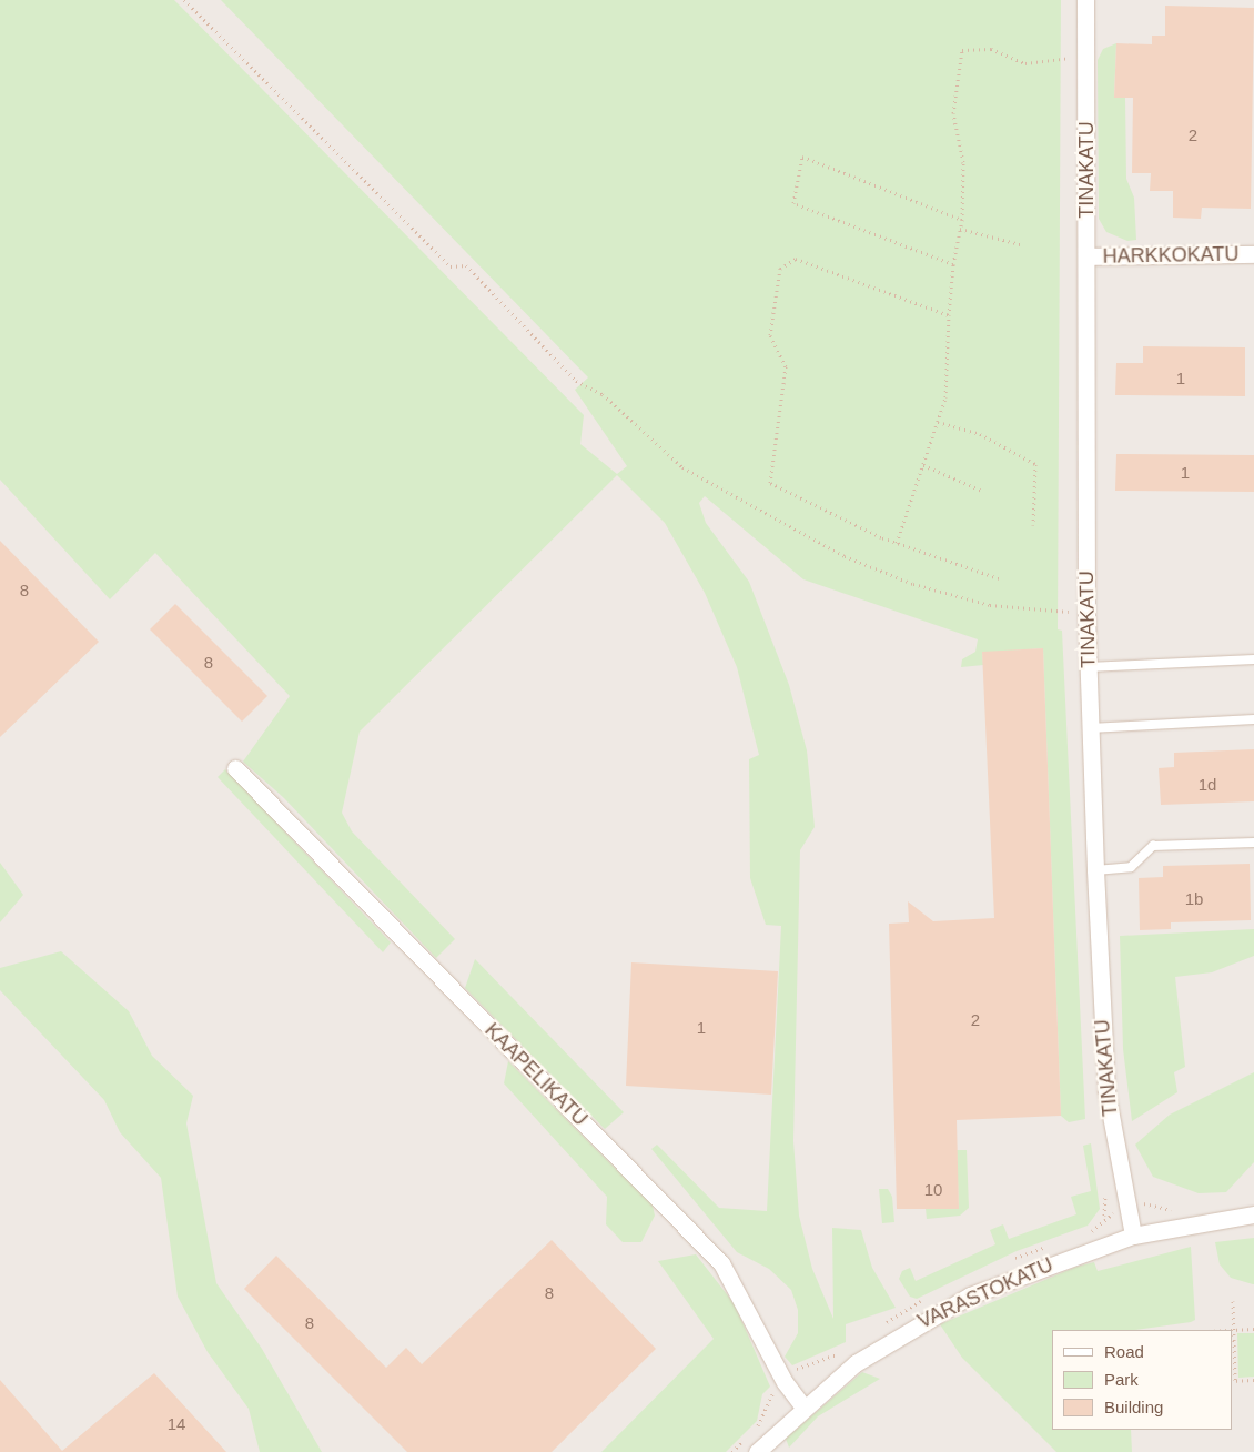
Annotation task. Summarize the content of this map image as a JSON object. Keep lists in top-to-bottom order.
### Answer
{
  "streets": {
    "street": [
      "TINAKATU",
      "HARKKOKATU",
      "KAAPELIKATU",
      "VARASTOKATU"
    ]
  },
  "crossings": [
    ["TINAKATU", "HARKKOKATU"],
    ["TINAKATU", "VARASTOKATU"],
    ["KAAPELIKATU", "VARASTOKATU"]
  ],
  "house_numbers": [
    "2",
    "1",
    "1",
    "8",
    "8",
    "1d",
    "1b",
    "2",
    "1",
    "10",
    "8",
    "8",
    "14"
  ],
  "legend": ["Road", "Park", "Building"]
}
